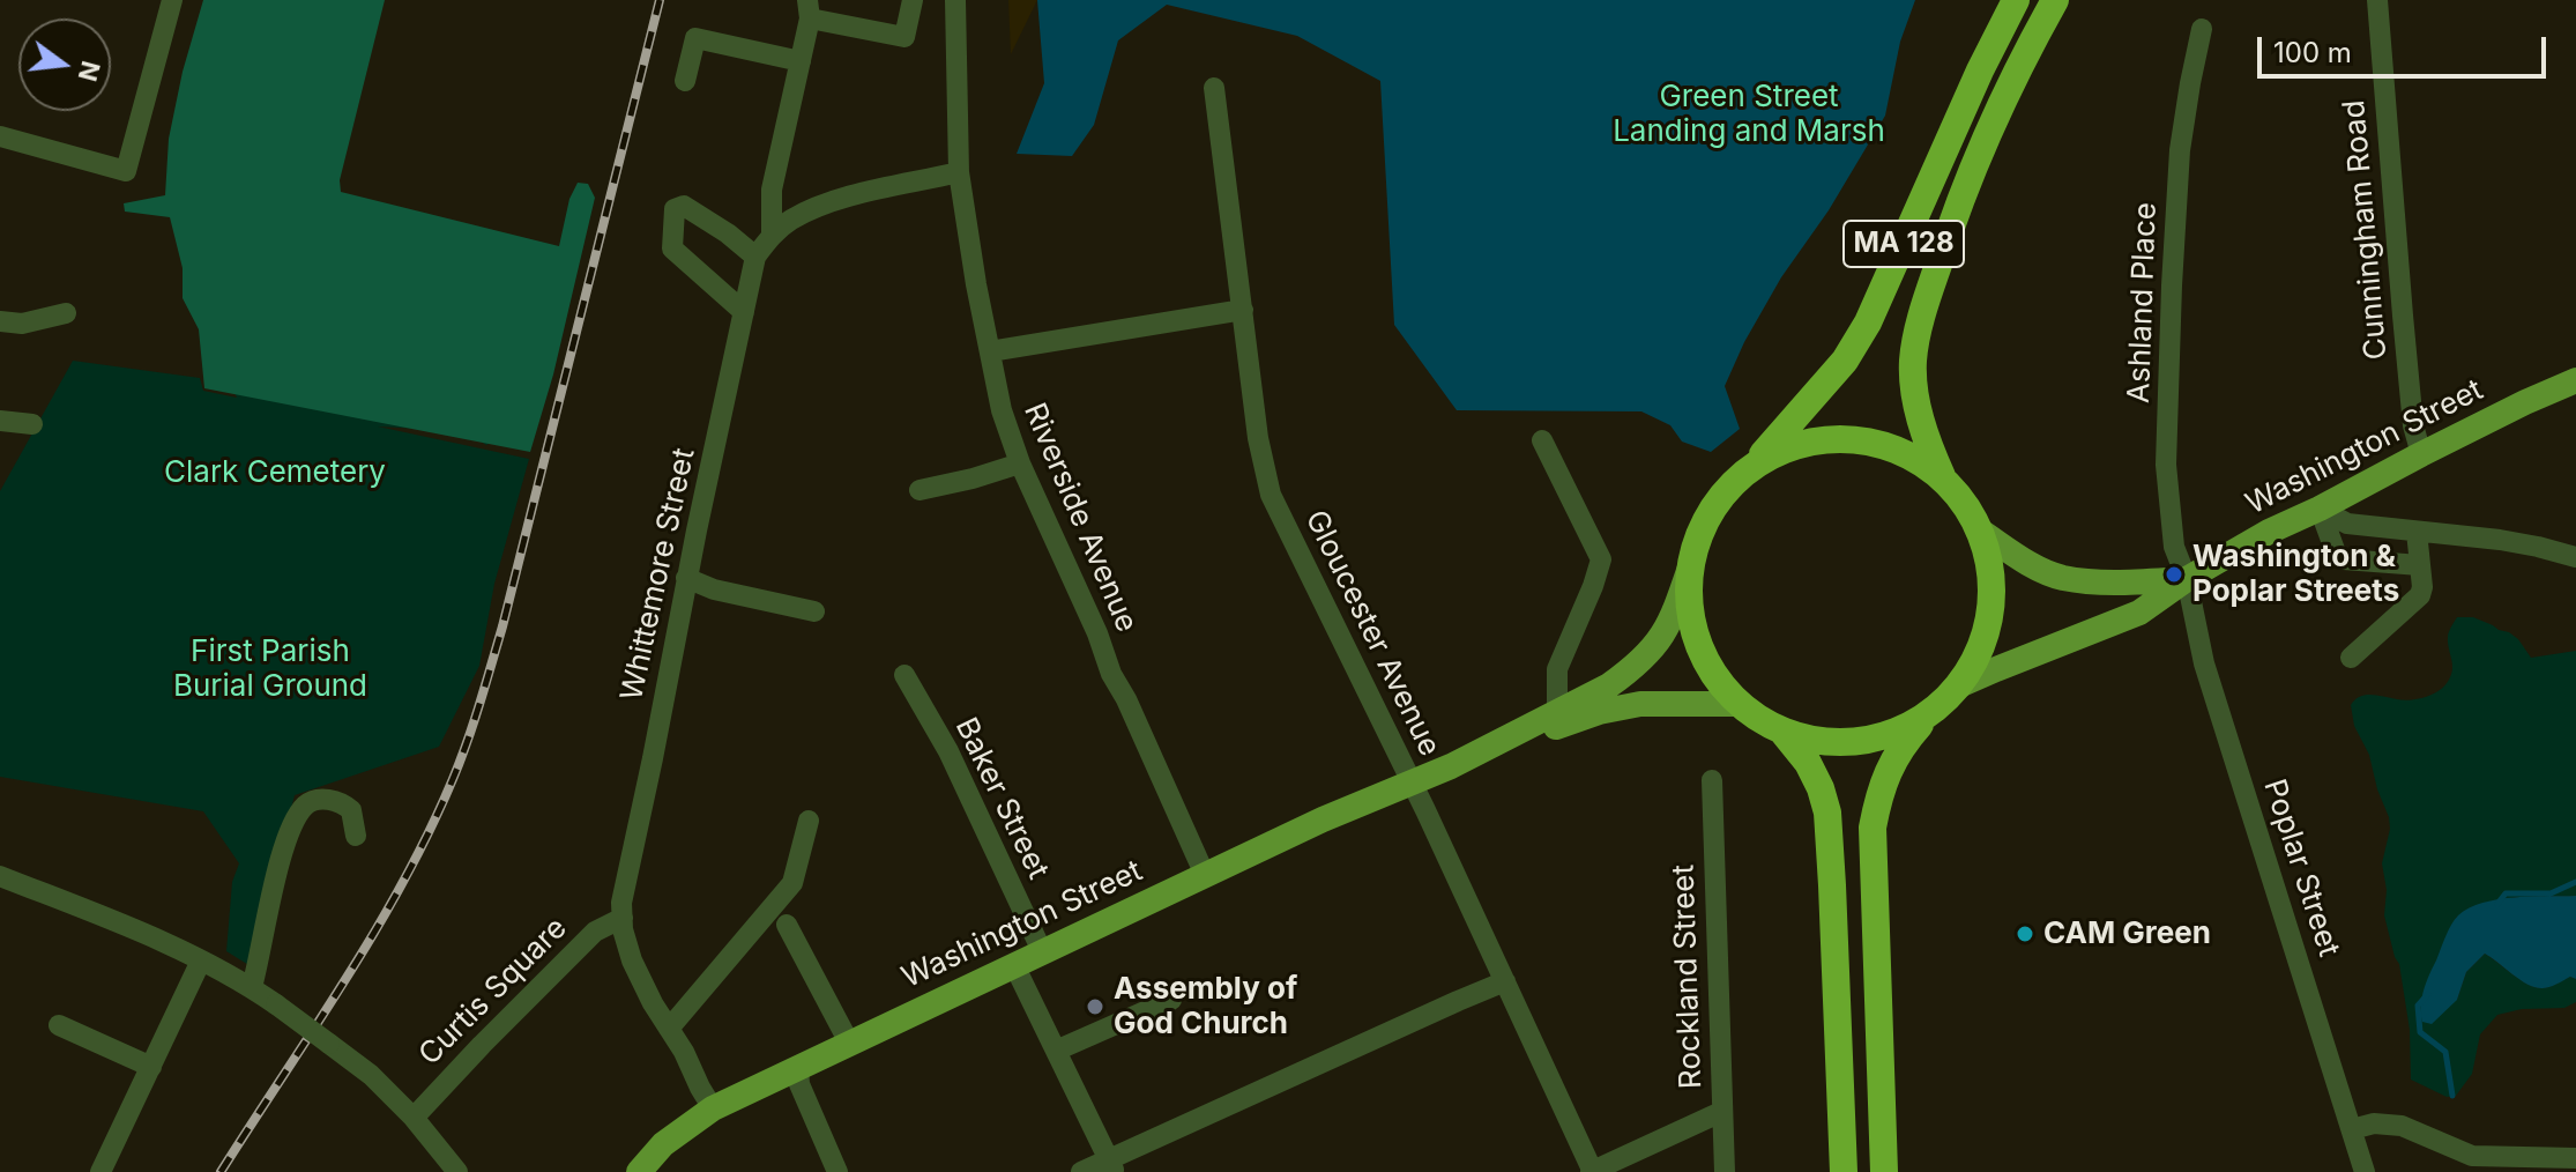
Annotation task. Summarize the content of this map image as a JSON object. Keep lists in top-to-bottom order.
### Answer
{
  "streets": {
    "highway": ["MA 128"],
    "main road": ["Washington Street"],
    "street": [
      "Cunningham Road",
      "Ashland Place",
      "Riverside Avenue",
      "Whittemore Street",
      "Gloucester Avenue",
      "Baker Street",
      "Poplar Street",
      "Rockland Street",
      "Curtis Square"
    ]
  },
  "crossings": [
    ["Cunningham Road", "Washington Street"],
    ["MA 128", "Washington Street"],
    ["Ashland Place", "Washington Street"],
    ["Ashland Place", "Poplar Street"],
    ["Washington Street", "Riverside Avenue"],
    ["Washington Street", "Whittemore Street"],
    ["Washington Street", "Gloucester Avenue"],
    ["Washington Street", "Baker Street"],
    ["Washington Street", "Poplar Street"],
    ["Riverside Avenue", "Whittemore Street"],
    ["Whittemore Street", "Curtis Square"]
  ],
  "parks": ["Green Street Landing and Marsh", "Clark Cemetery", "First Parish Burial Ground"],
  "places": ["Washington & Poplar Streets", "CAM Green", "Assembly of God Church"],
  "scale_bar": "100 m",
  "north": "right"
}
